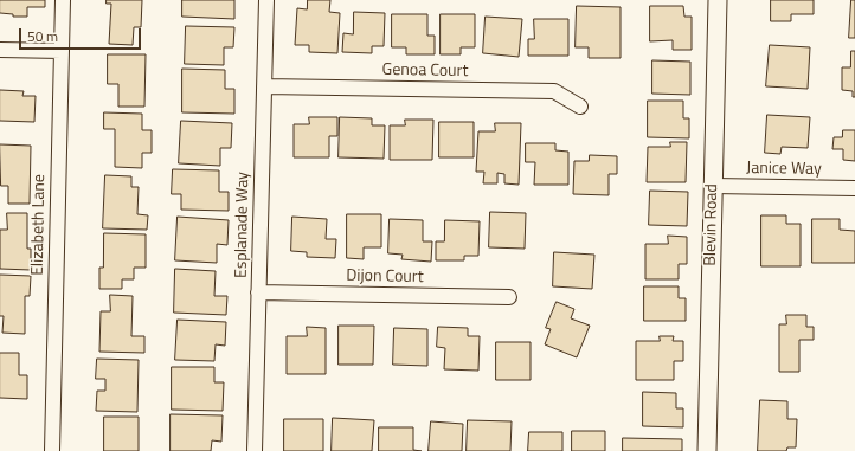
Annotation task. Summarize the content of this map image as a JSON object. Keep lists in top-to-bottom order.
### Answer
{
  "streets": {
    "street": [
      "Genoa Court",
      "Janice Way",
      "Elizabeth Lane",
      "Esplanade Way",
      "Blevin Road",
      "Dijon Court"
    ]
  },
  "crossings": [
    ["Genoa Court", "Esplanade Way"],
    ["Janice Way", "Blevin Road"],
    ["Esplanade Way", "Dijon Court"]
  ],
  "scale_bar": "50 m"
}
